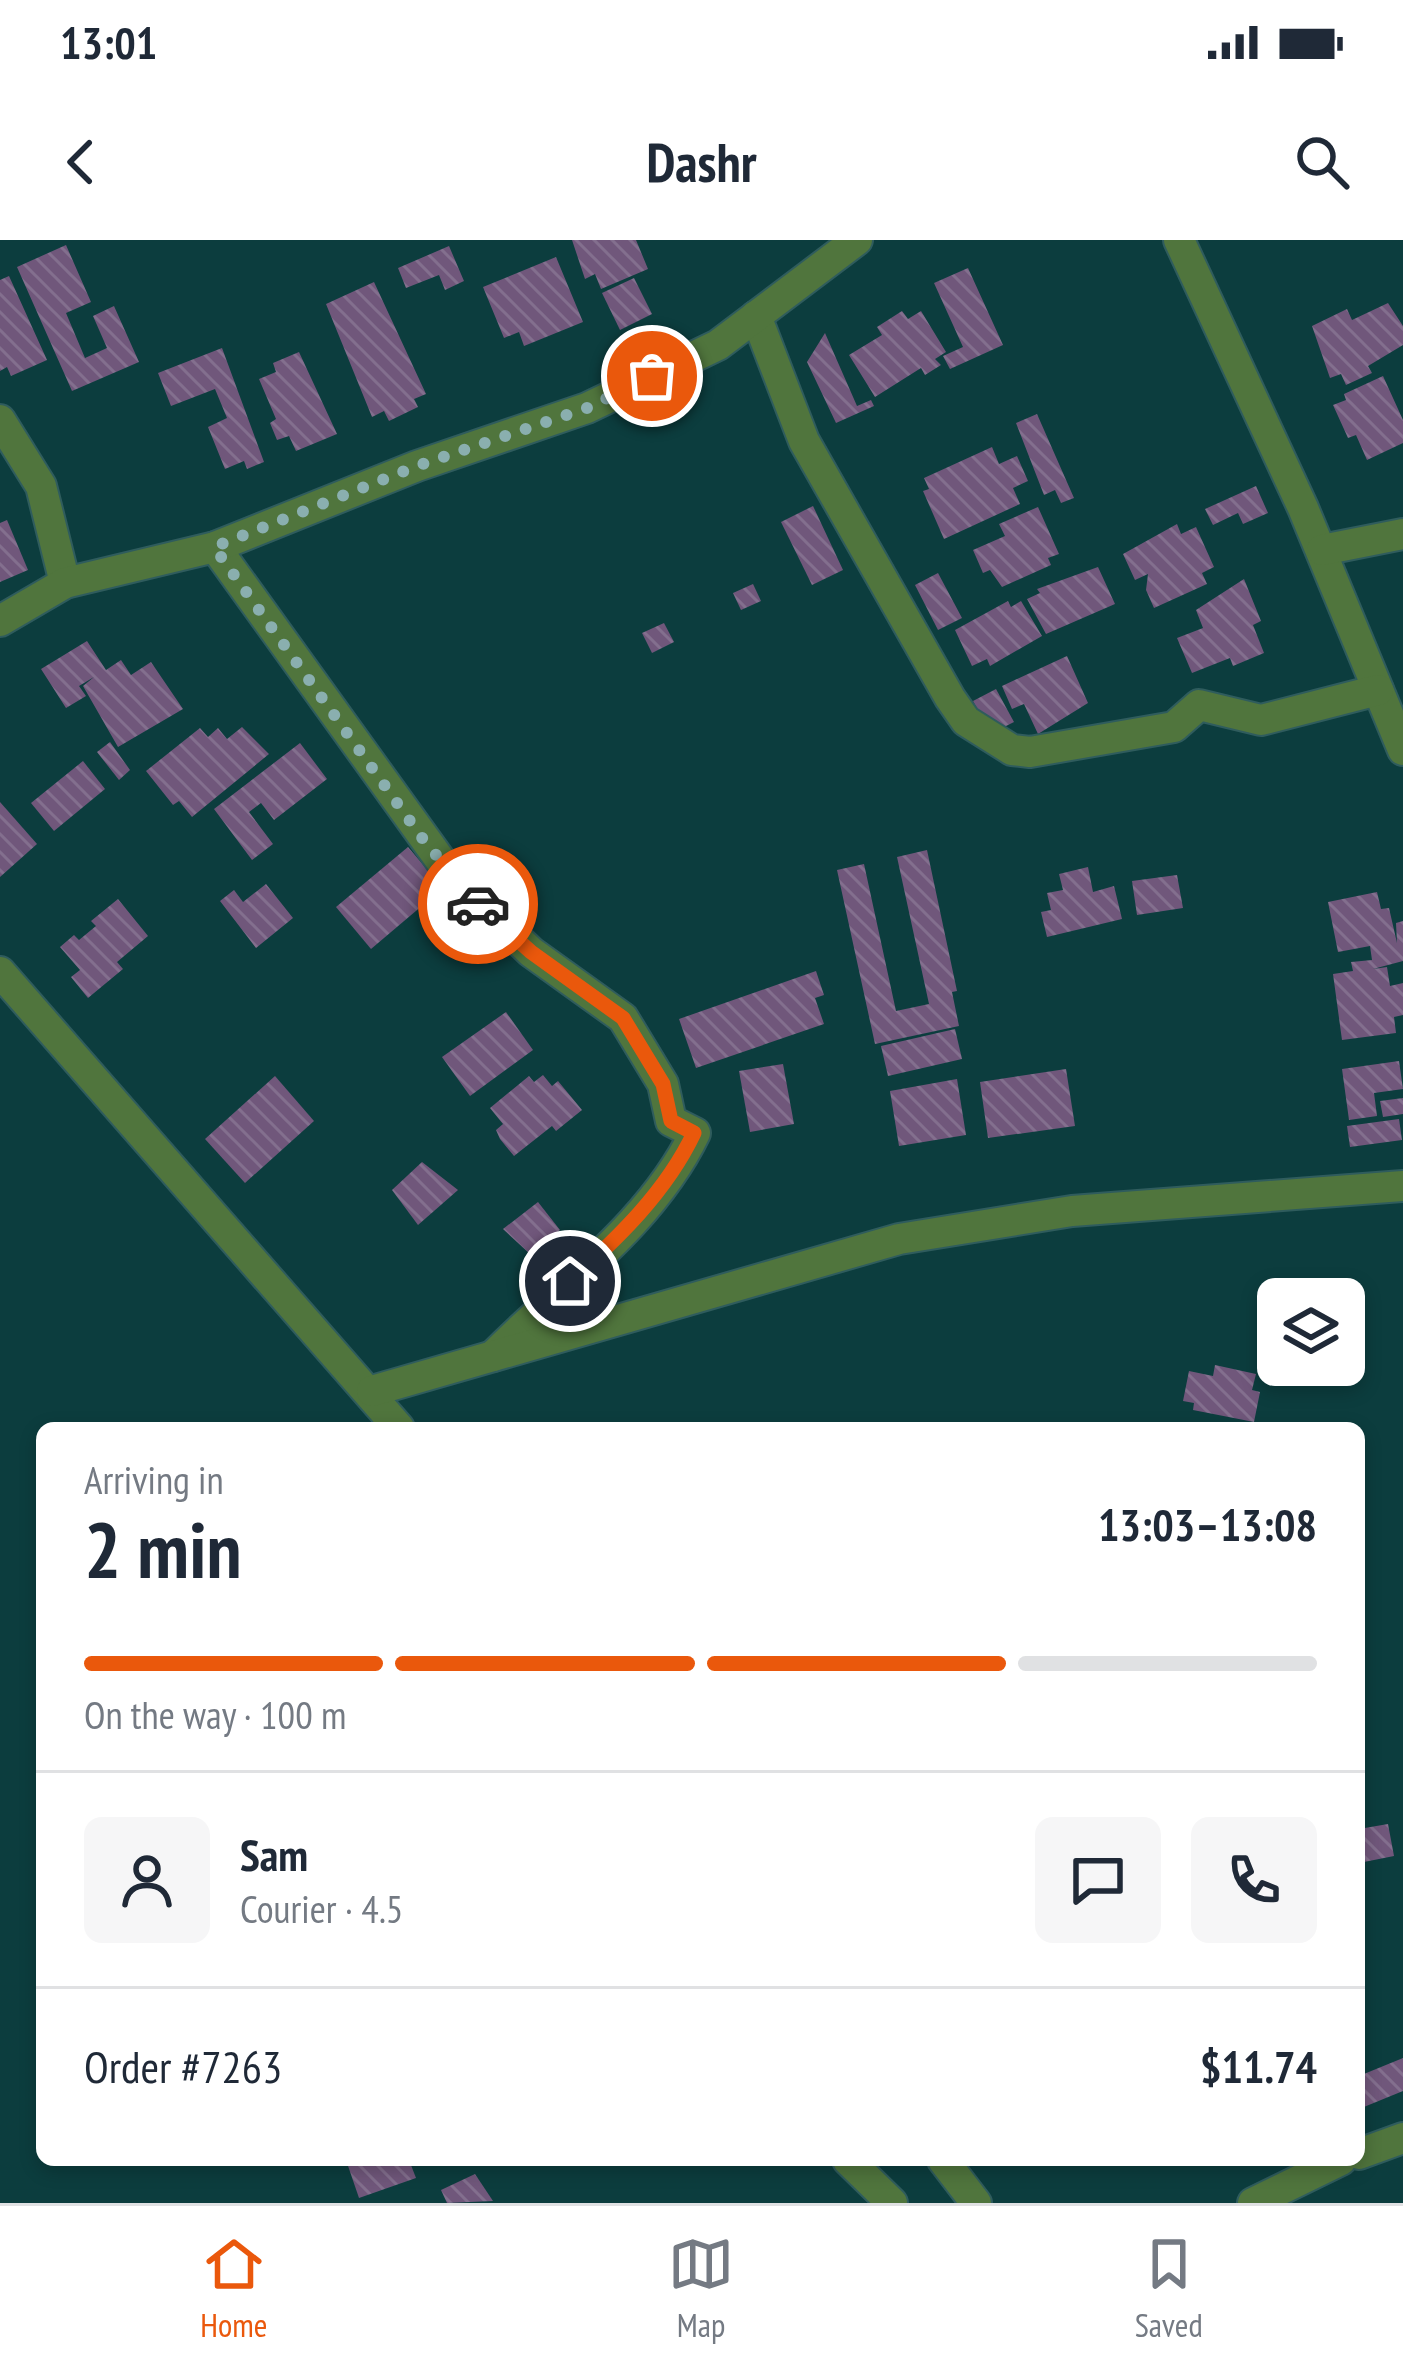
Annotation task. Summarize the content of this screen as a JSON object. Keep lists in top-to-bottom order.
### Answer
{
  "page": {
    "status": "13:01",
    "header": "Dashr",
    "heading": ["2 min", "Arriving in", "13:03–13:08"],
    "panel": [
      "Sam",
      "Courier · 4.5",
      "Order #7263",
      "$11.74"
    ],
    "bar": "On the way · 100 m",
    "tabs": ["Home", "Map", "Saved"]
  }
}
